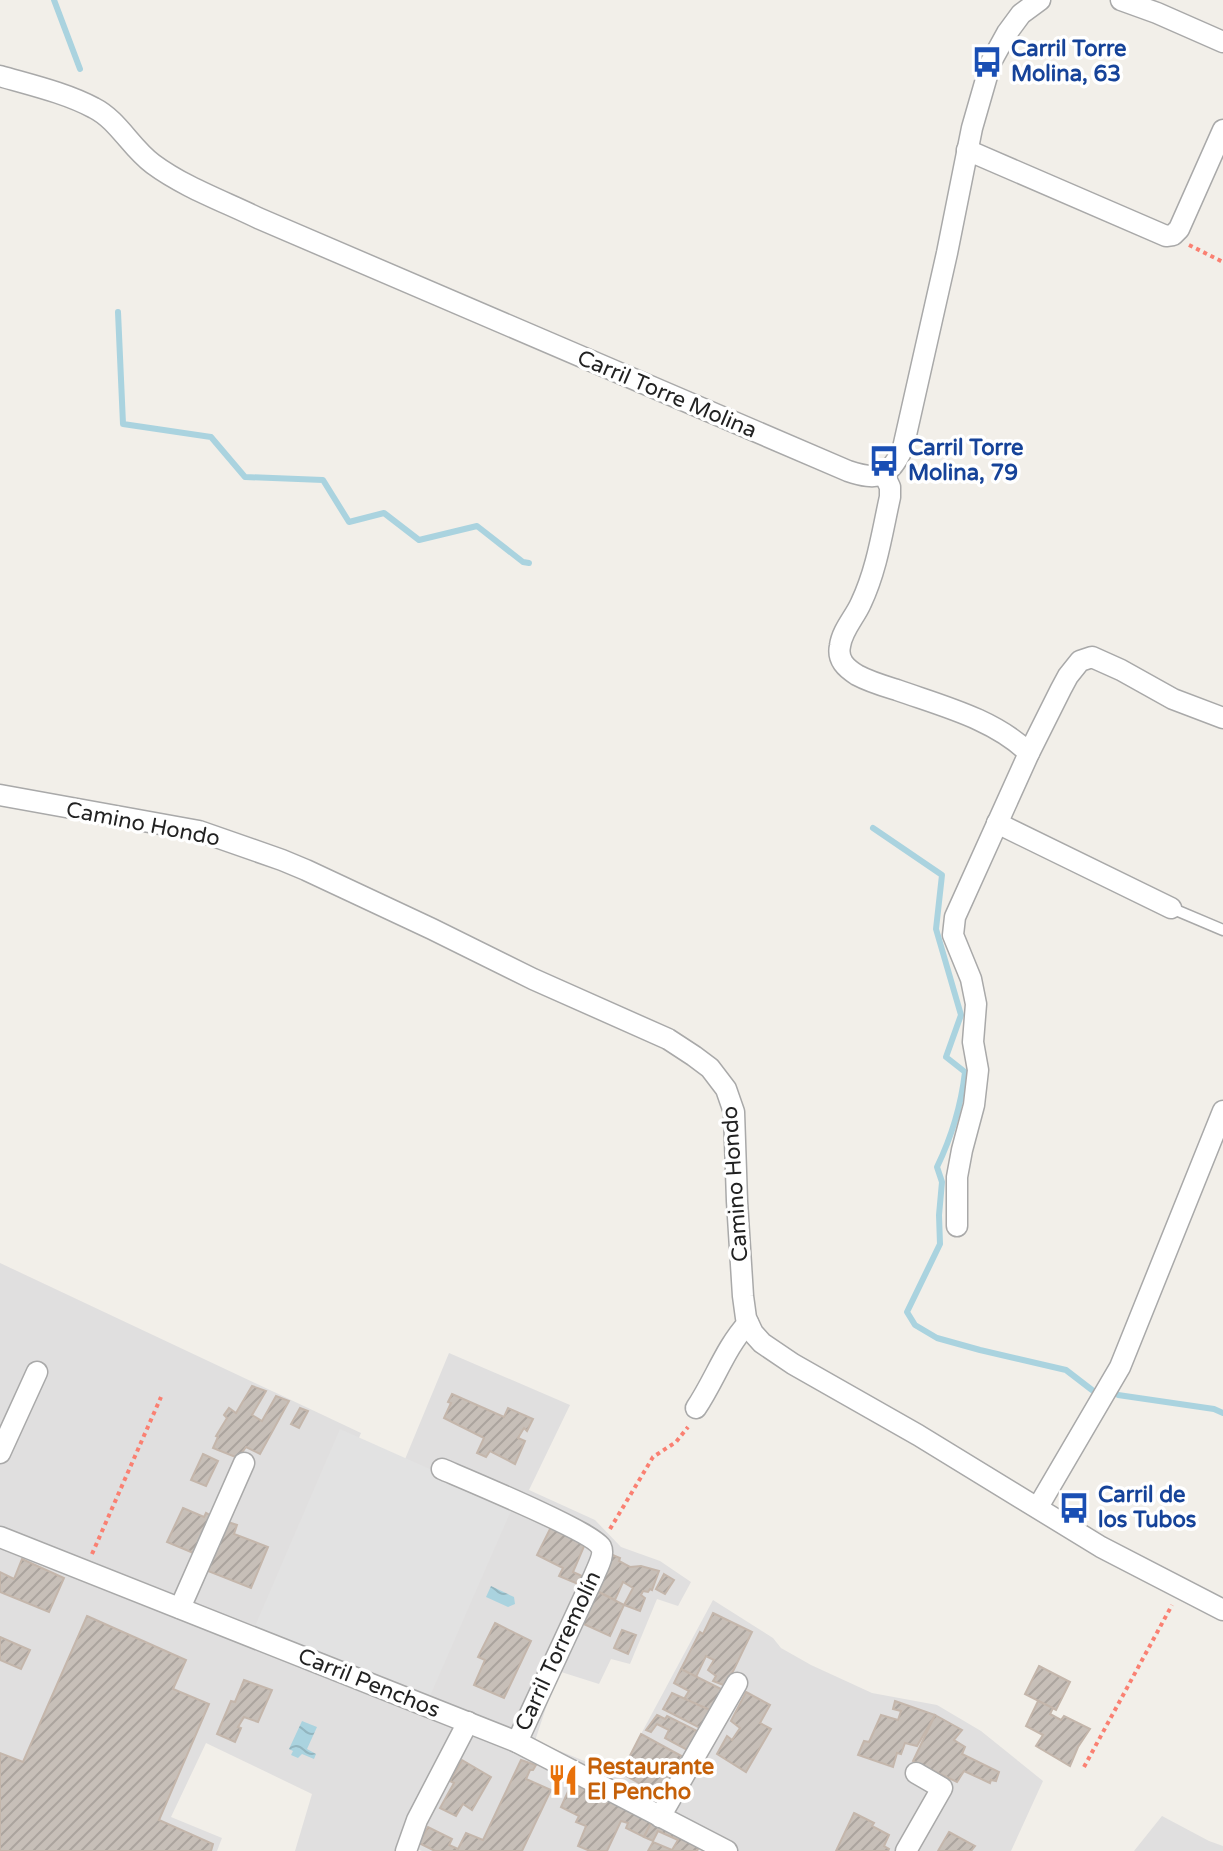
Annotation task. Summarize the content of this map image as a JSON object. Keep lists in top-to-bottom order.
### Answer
{
  "streets": {
    "street": [
      "Carril Torre Molina",
      "Camino Hondo",
      "Carril Torremolín",
      "Carril Penchos"
    ]
  },
  "crossings": [
    ["Carril Torremolín", "Carril Penchos"]
  ],
  "places": {
    "bus stop": ["Carril Torre Molina, 63", "Carril Torre Molina, 79", "Carril de los Tubos"],
    "restaurant": ["Restaurante El Pencho"]
  }
}
